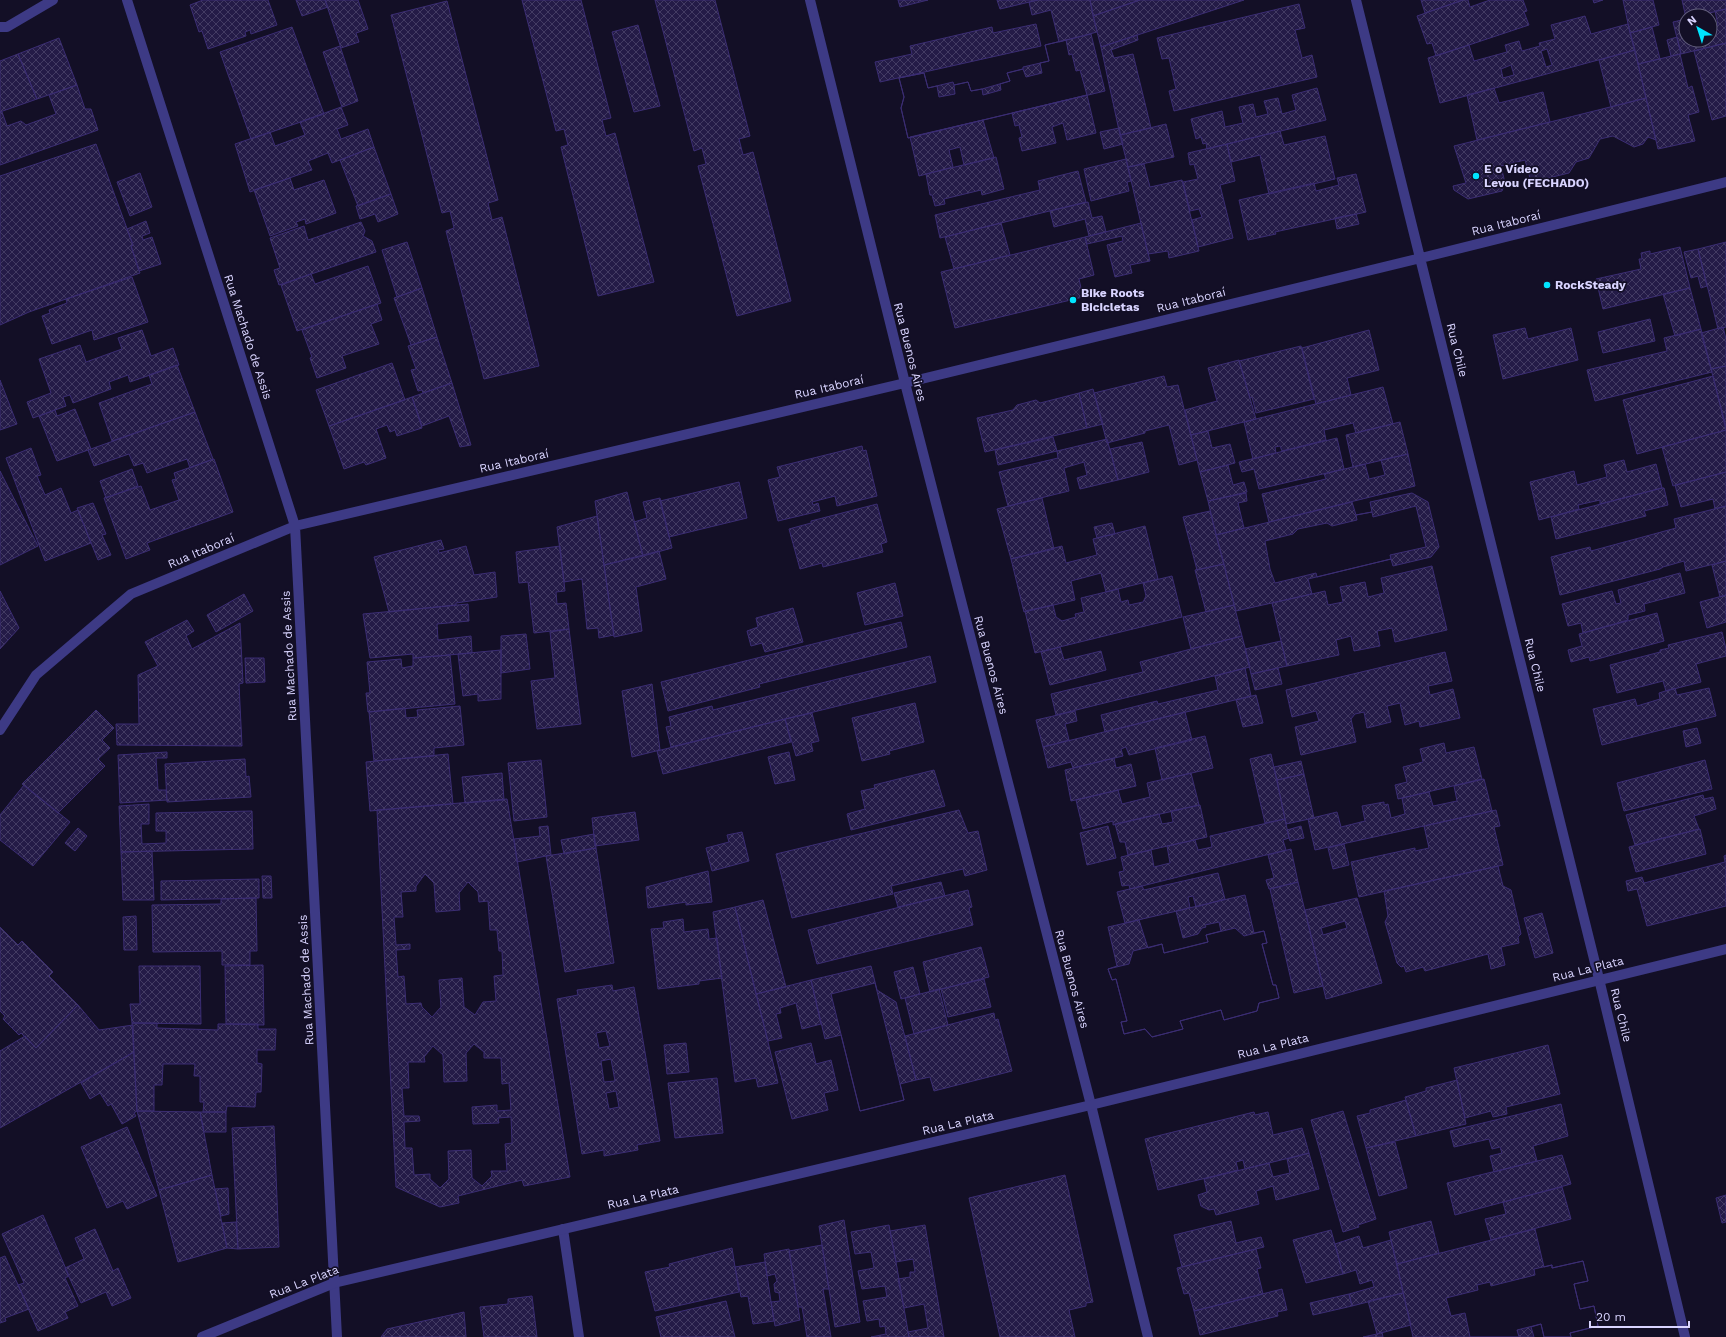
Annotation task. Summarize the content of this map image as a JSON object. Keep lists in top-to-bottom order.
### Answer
{
  "streets": {
    "street": [
      "Rua Itaboraí",
      "Rua Machado de Assis",
      "Rua Chile",
      "Rua Buenos Aires",
      "Rua La Plata"
    ]
  },
  "crossings": [
    ["Rua Itaboraí", "Rua Machado de Assis"],
    ["Rua Itaboraí", "Rua Chile"],
    ["Rua Itaboraí", "Rua Buenos Aires"],
    ["Rua Machado de Assis", "Rua La Plata"],
    ["Rua Chile", "Rua La Plata"],
    ["Rua Buenos Aires", "Rua La Plata"]
  ],
  "places": ["E o Vídeo Levou (FECHADO)", "RockSteady", "Bike Roots Bicicletas"],
  "scale_bar": "20 m",
  "north": "top left"
}
